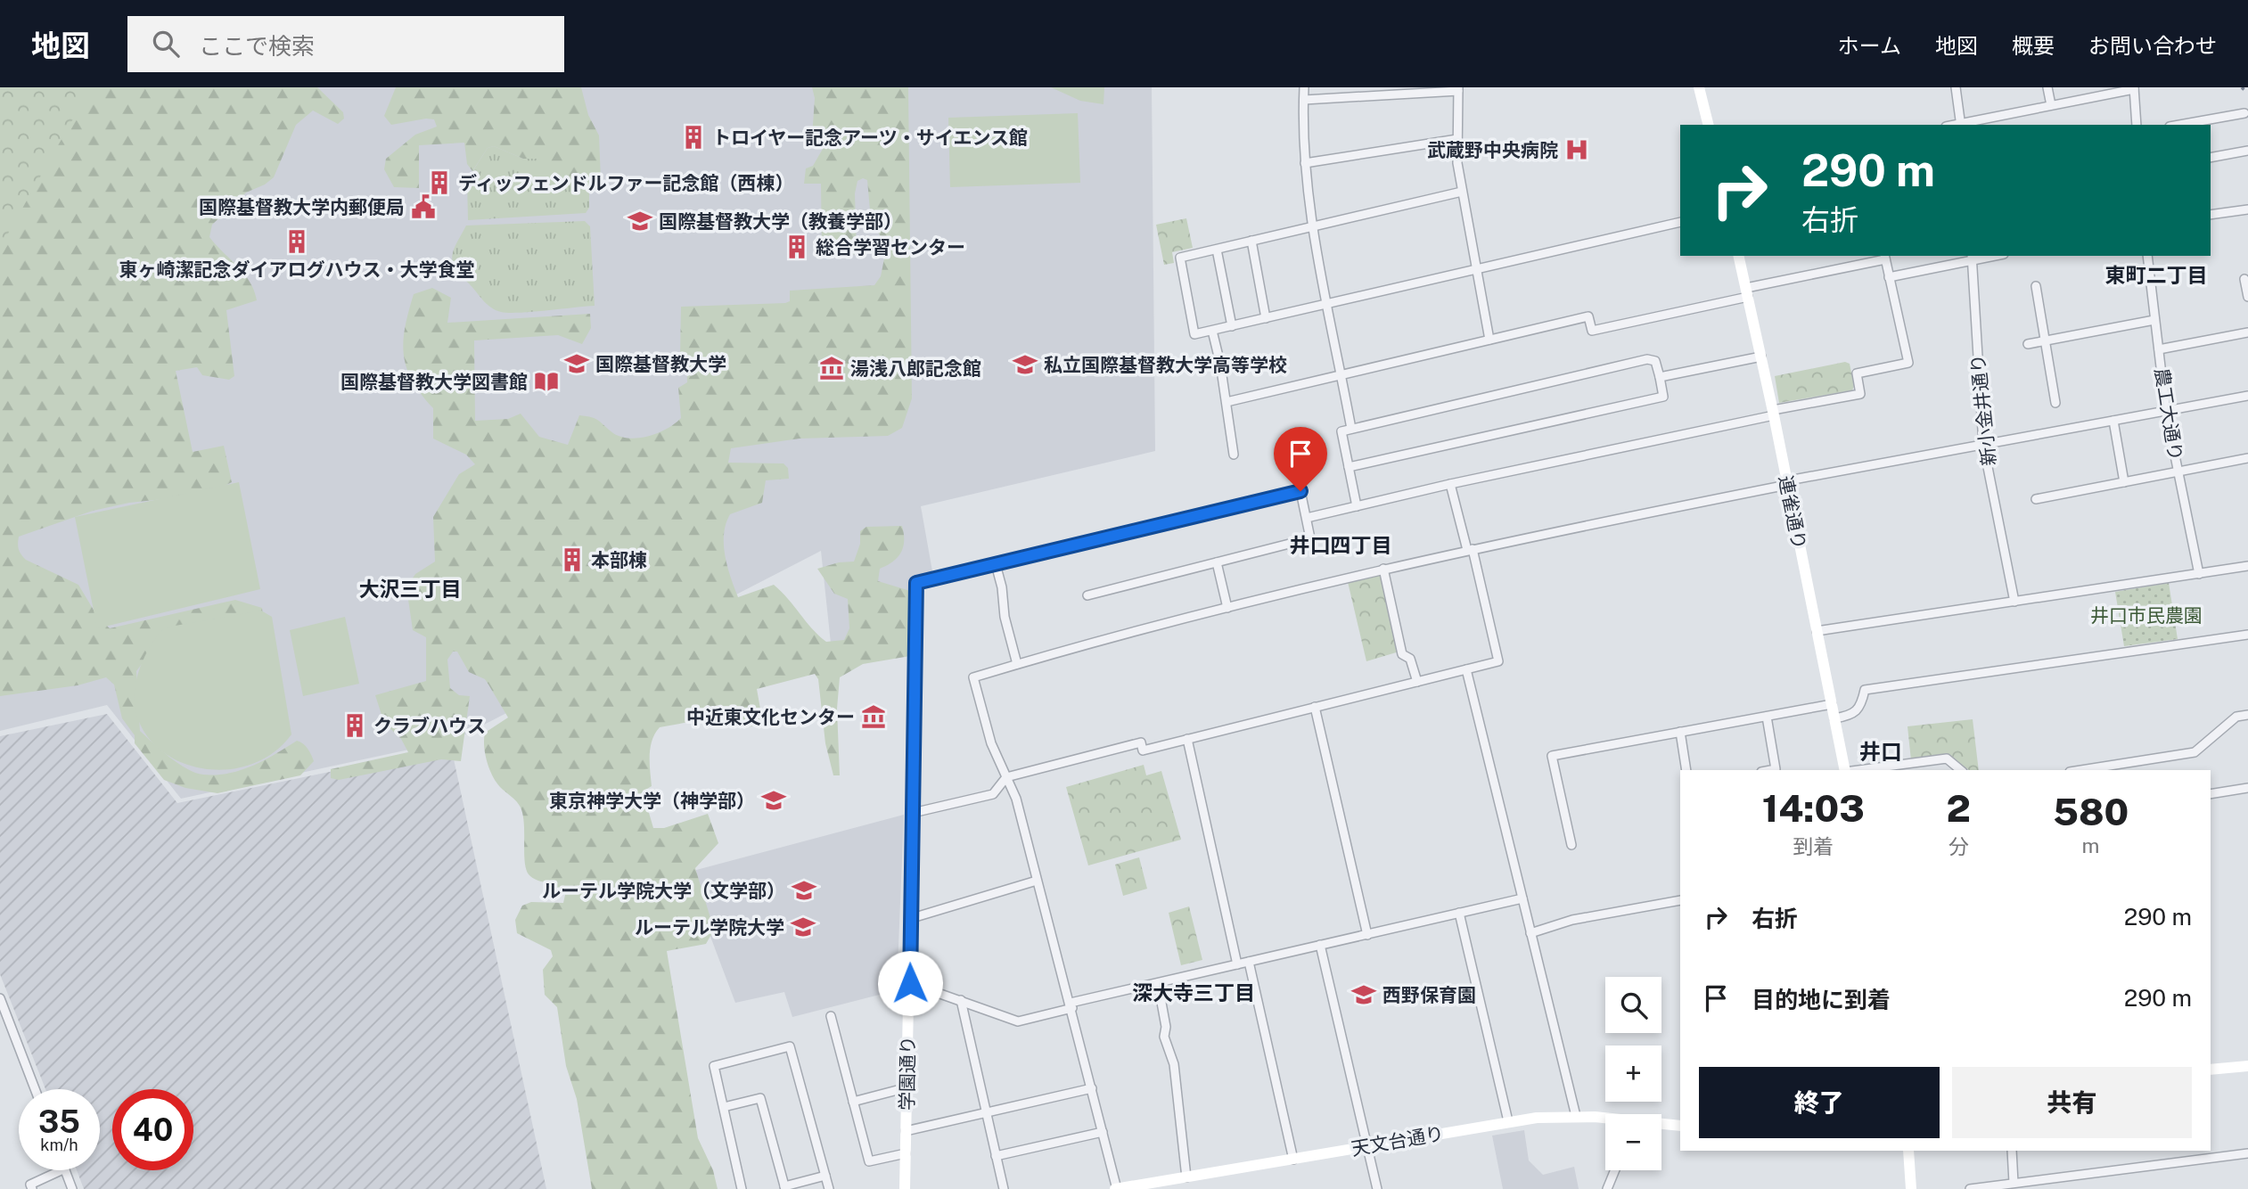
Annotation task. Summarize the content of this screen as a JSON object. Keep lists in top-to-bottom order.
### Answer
{
  "streets": {
    "main road": ["連雀通り", "学園通り", "天文台通り"],
    "street": ["新小金井通り", "農工大通り"]
  },
  "districts": [
    "東町二丁目",
    "井口四丁目",
    "大沢三丁目",
    "井口",
    "深大寺三丁目"
  ],
  "parks": ["井口市民農園"],
  "places": {
    "building": [
      "トロイヤー記念アーツ・サイエンス館",
      "ディッフェンドルファー記念館（西棟）",
      "東ヶ崎潔記念ダイアログハウス・大学食堂",
      "総合学習センター",
      "本部棟",
      "クラブハウス"
    ],
    "hospital": ["武蔵野中央病院"],
    "public building": ["国際基督教大学内郵便局"],
    "school or university": [
      "国際基督教大学（教養学部）",
      "国際基督教大学",
      "私立国際基督教大学高等学校",
      "東京神学大学（神学部）",
      "ルーテル学院大学（文学部）",
      "ルーテル学院大学",
      "西野保育園"
    ],
    "museum": ["湯浅八郎記念館", "中近東文化センター"],
    "library": ["国際基督教大学図書館"]
  },
  "page": {
    "header": "地図",
    "search": "ここで検索",
    "nav": [
      "ホーム",
      "地図",
      "概要",
      "お問い合わせ"
    ],
    "turn": ["290 m", "右折"],
    "eta": [
      "14:03",
      "到着",
      "2",
      "分",
      "580",
      "m"
    ],
    "list": [
      {
        "name": "右折",
        "value": "290 m"
      },
      {
        "name": "目的地に到着",
        "value": "290 m"
      }
    ],
    "map_buttons": ["+", "−"],
    "buttons": ["終了", "共有"],
    "speed": "35 km/h",
    "limit": "40"
  }
}
